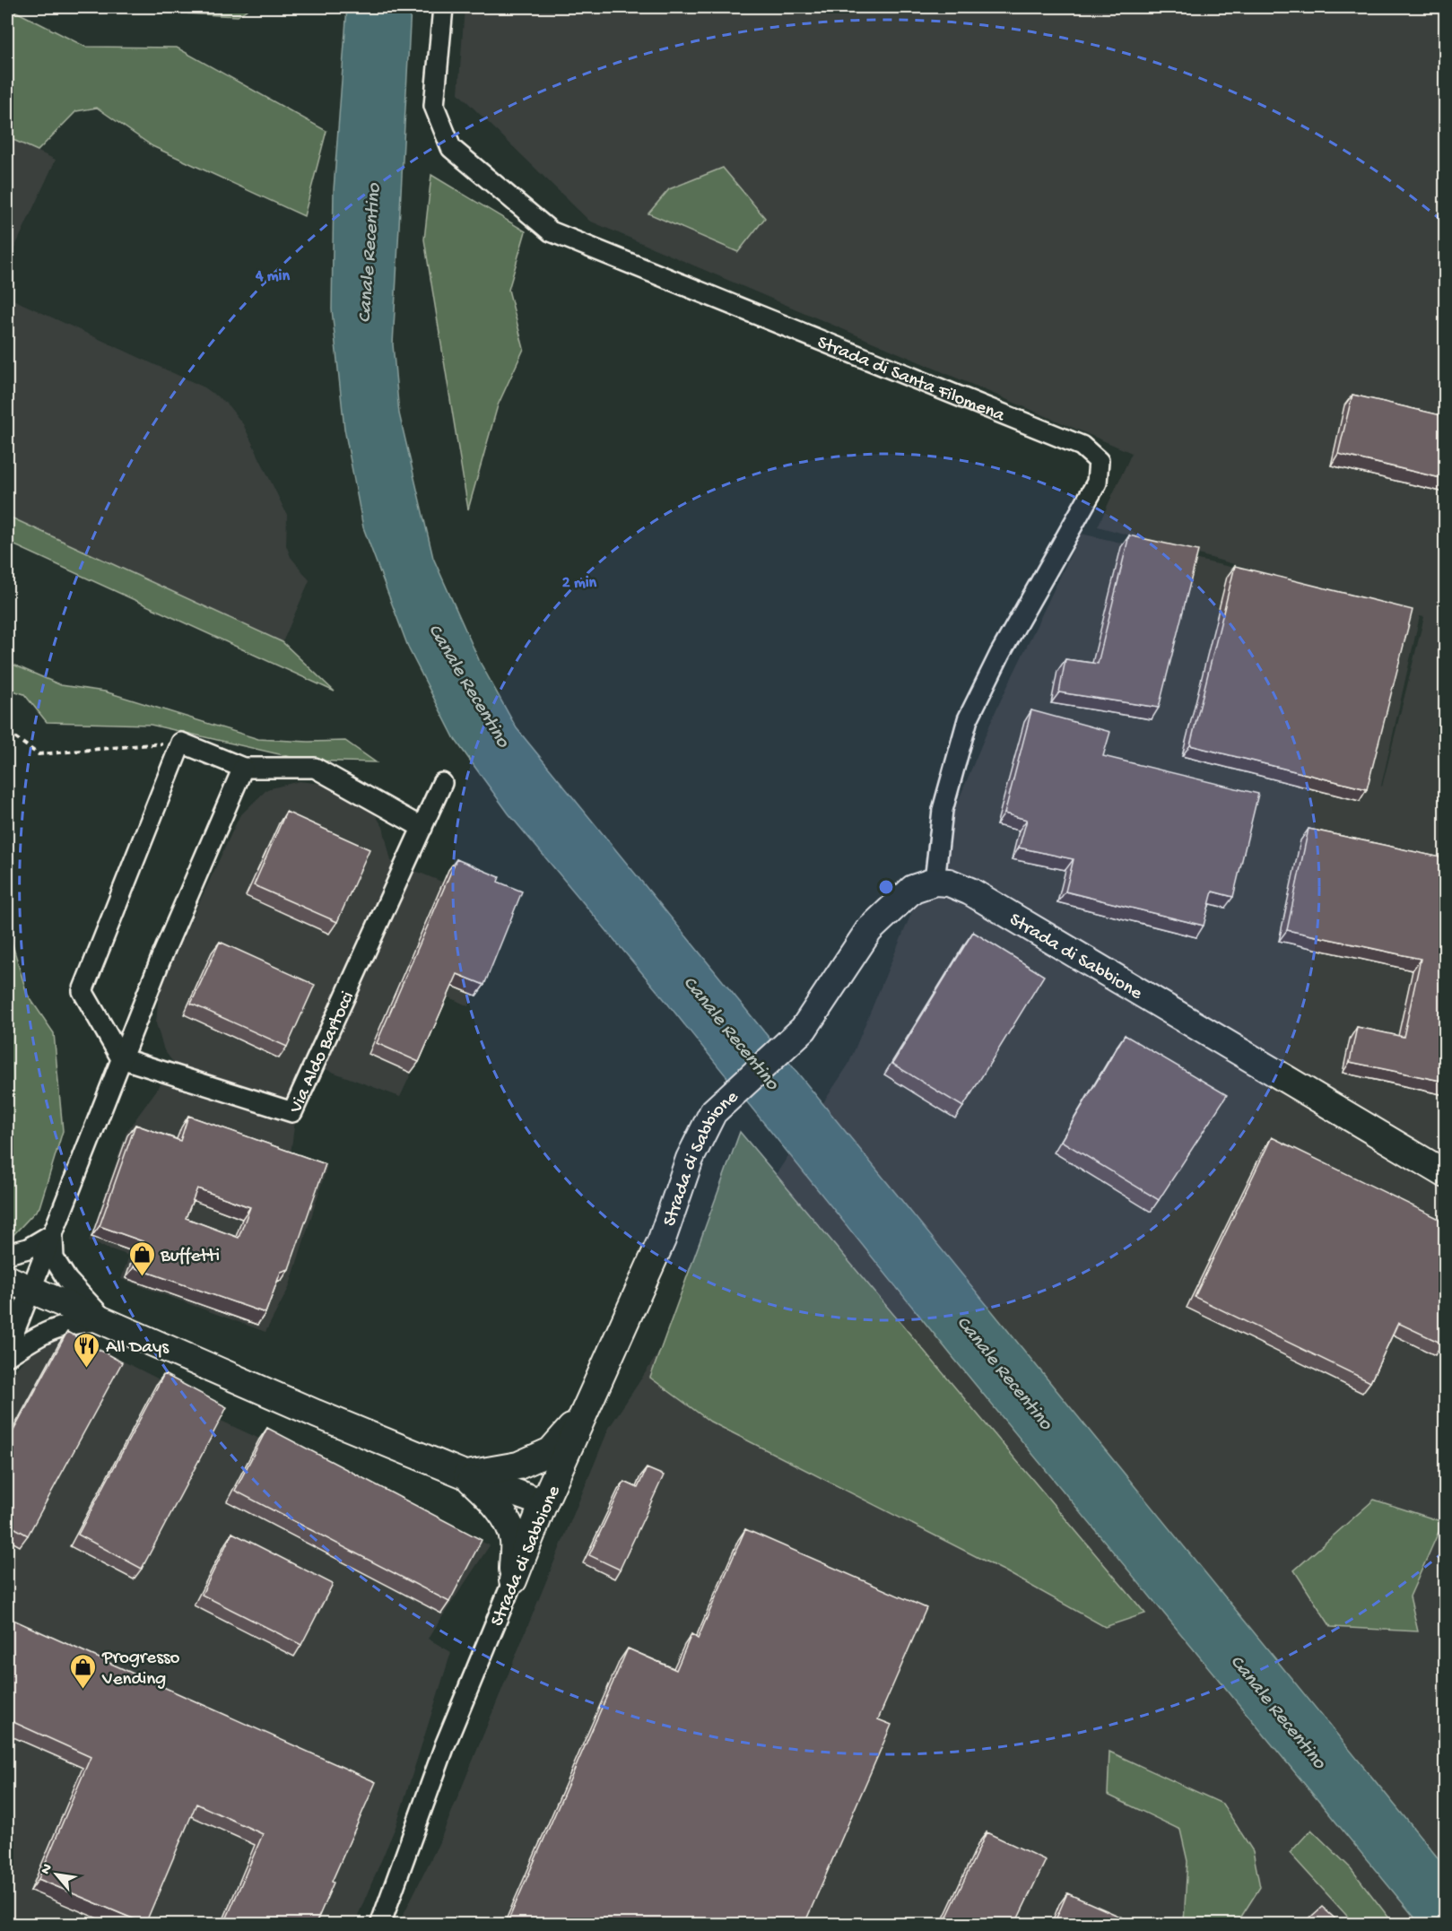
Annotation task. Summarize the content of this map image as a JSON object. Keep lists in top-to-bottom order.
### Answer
{
  "streets": {
    "main road": ["Strada di Sabbione"],
    "street": ["Strada di Santa Filomena", "Via Aldo Bartocci"]
  },
  "crossings": [
    ["Strada di Santa Filomena", "Strada di Sabbione"]
  ],
  "water": ["Canale Recentino"],
  "places": {
    "shop": ["Buffetti", "Progresso Vending"],
    "restaurant": ["All Days"]
  },
  "north": "top left",
  "rings": ["4 min", "2 min"]
}
